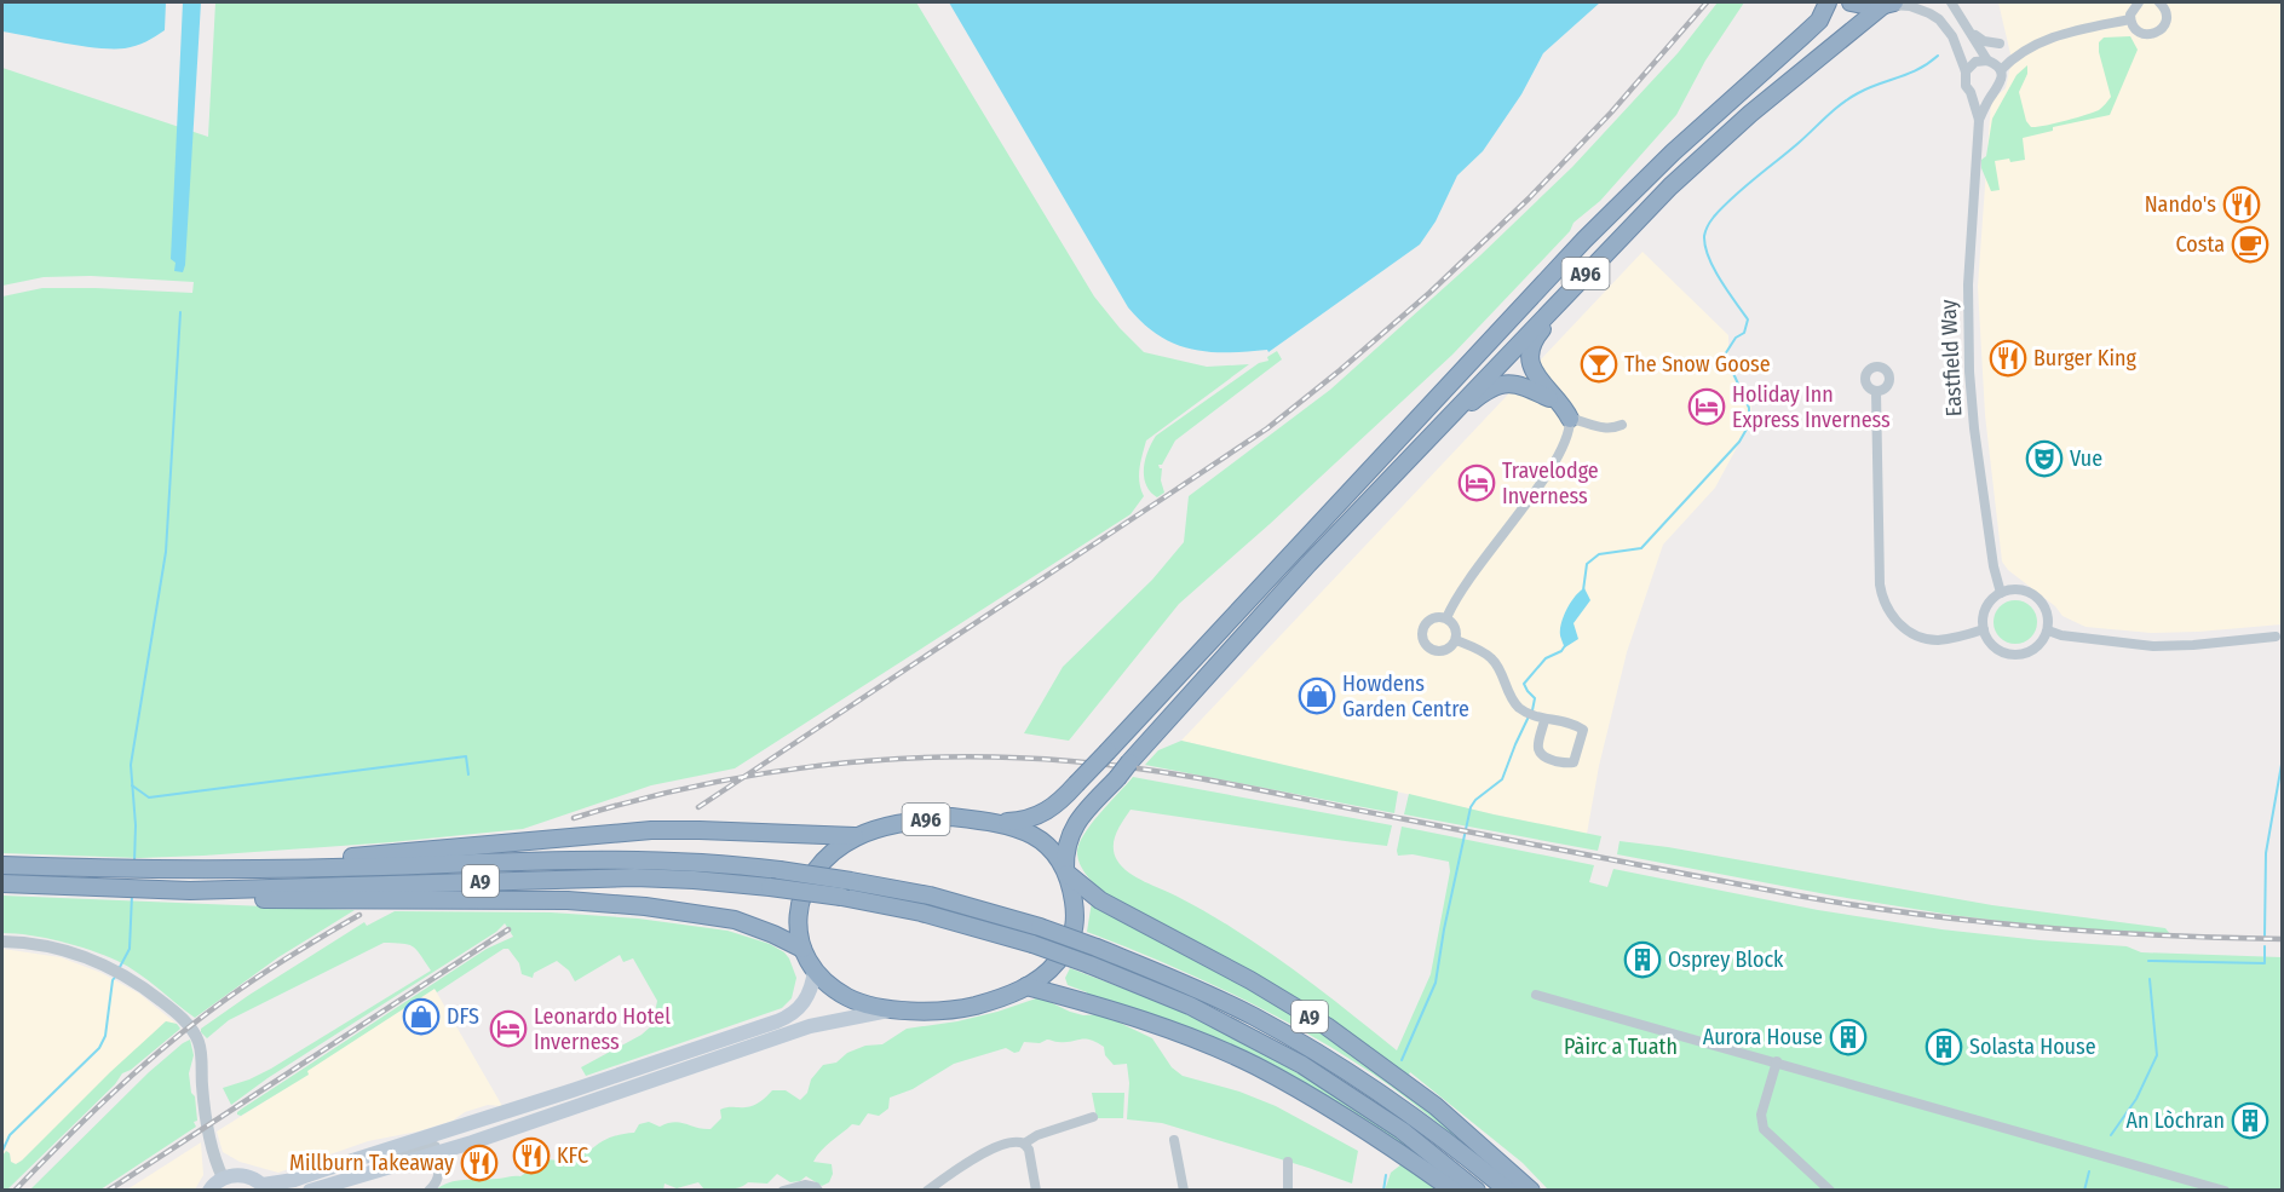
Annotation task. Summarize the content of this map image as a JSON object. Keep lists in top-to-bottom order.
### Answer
{
  "streets": {
    "highway": ["A96", "A9"],
    "street": ["Eastfield Way"]
  },
  "crossings": [
    ["A96", "A9"]
  ],
  "parks": ["Pàirc a Tuath"],
  "places": {
    "restaurant": [
      "Nando's",
      "Burger King",
      "KFC",
      "Millburn Takeaway"
    ],
    "cafe": ["Costa"],
    "bar": ["The Snow Goose"],
    "hotel": ["Holiday Inn Express Inverness", "Travelodge Inverness", "Leonardo Hotel Inverness"],
    "theatre": ["Vue"],
    "shop": ["Howdens Garden Centre", "DFS"],
    "building": [
      "Osprey Block",
      "Aurora House",
      "Solasta House",
      "An Lòchran"
    ]
  }
}
